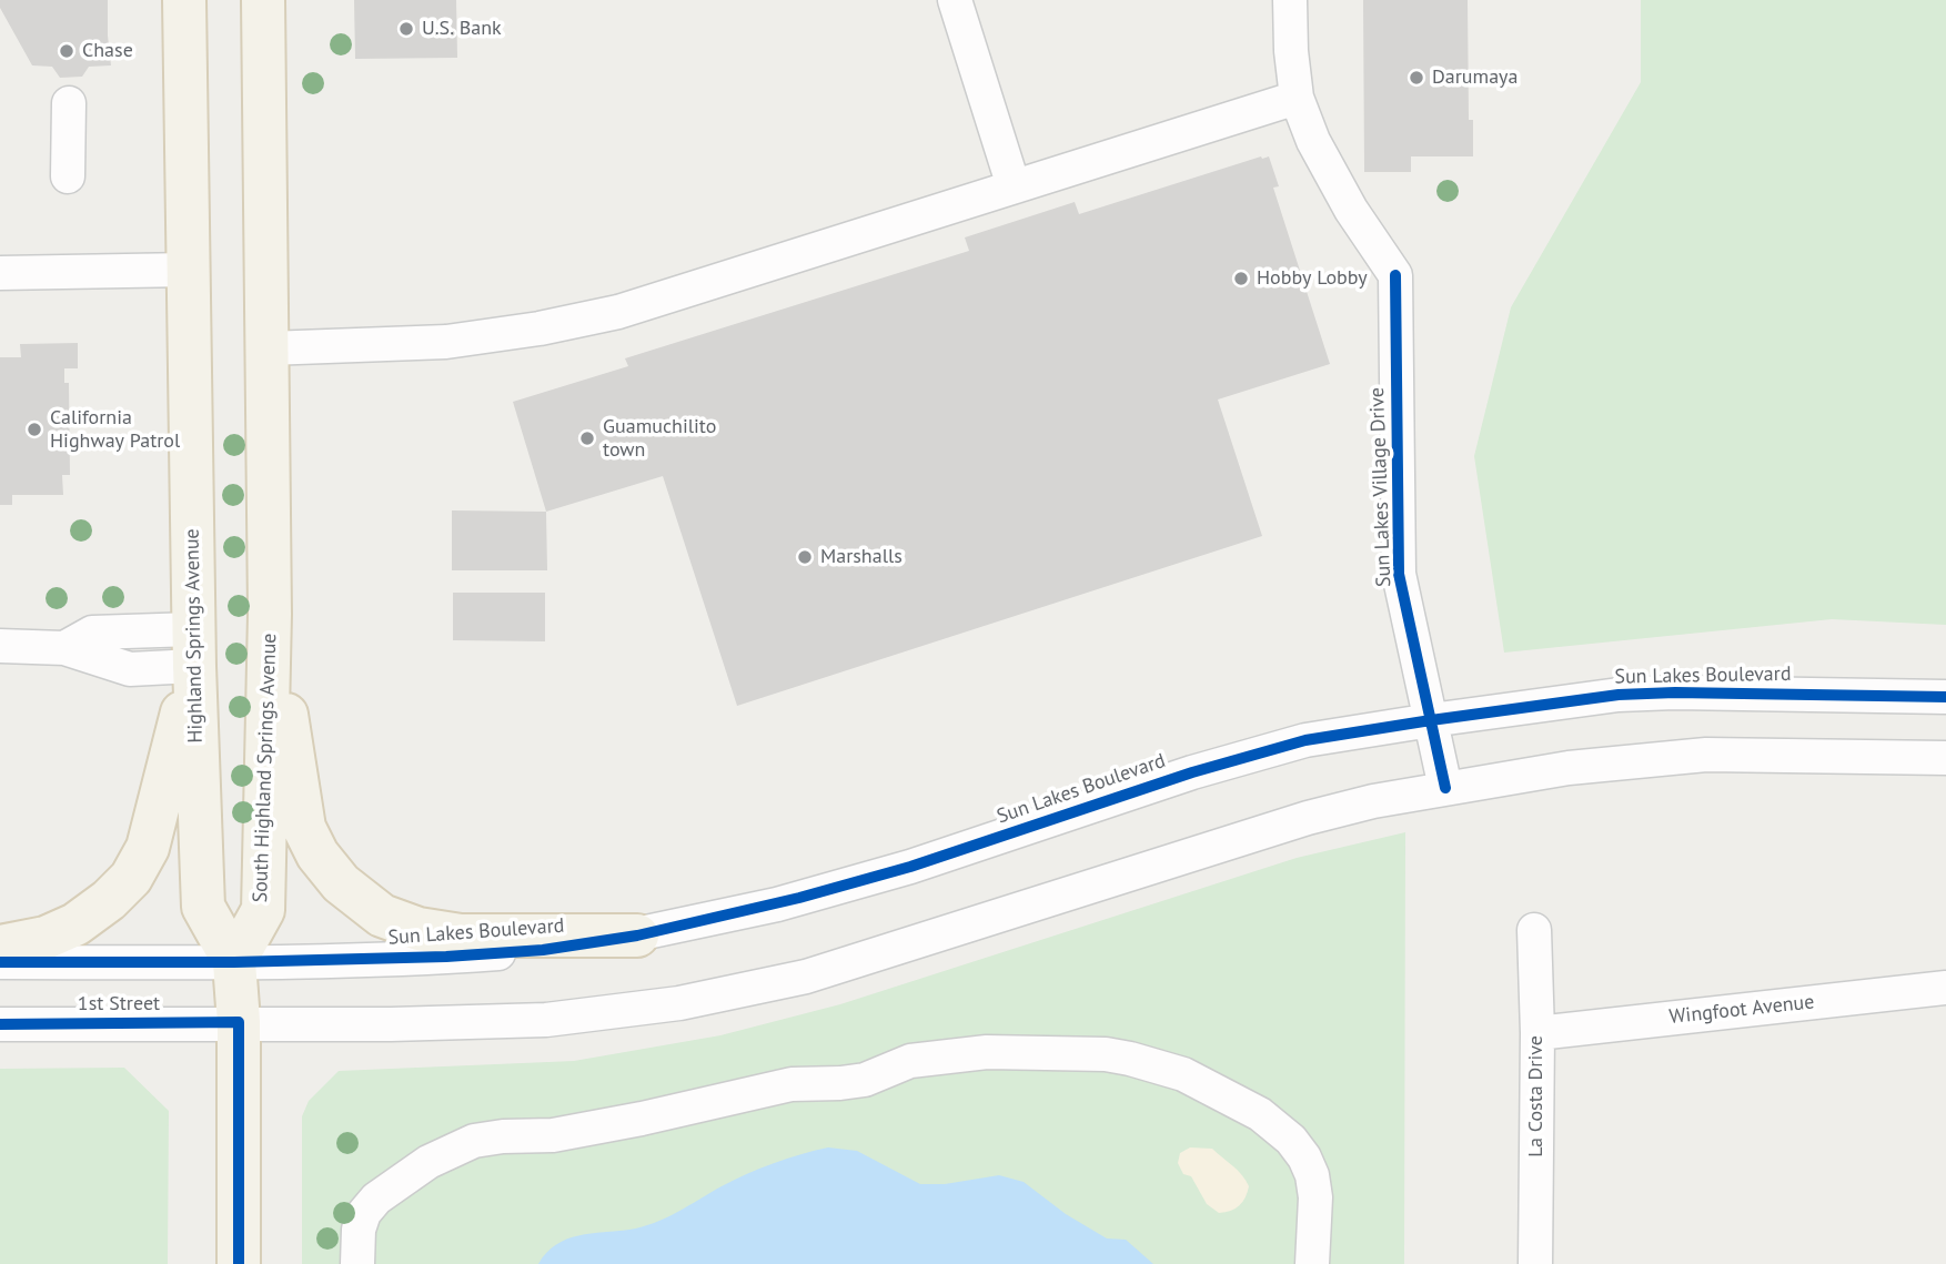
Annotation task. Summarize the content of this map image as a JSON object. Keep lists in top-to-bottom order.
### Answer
{
  "streets": {
    "main road": ["Highland Springs Avenue", "South Highland Springs Avenue"],
    "street": [
      "Sun Lakes Village Drive",
      "Sun Lakes Boulevard",
      "1st Street",
      "Wingfoot Avenue",
      "La Costa Drive"
    ]
  },
  "crossings": [
    ["Sun Lakes Village Drive", "Sun Lakes Boulevard"],
    ["Highland Springs Avenue", "Sun Lakes Boulevard"],
    ["Highland Springs Avenue", "South Highland Springs Avenue"],
    ["Highland Springs Avenue", "1st Street"],
    ["Sun Lakes Boulevard", "South Highland Springs Avenue"],
    ["Wingfoot Avenue", "La Costa Drive"]
  ],
  "places": [
    "U.S. Bank",
    "Chase",
    "Darumaya",
    "Hobby Lobby",
    "California Highway Patrol",
    "Guamuchilito town",
    "Marshalls"
  ]
}
